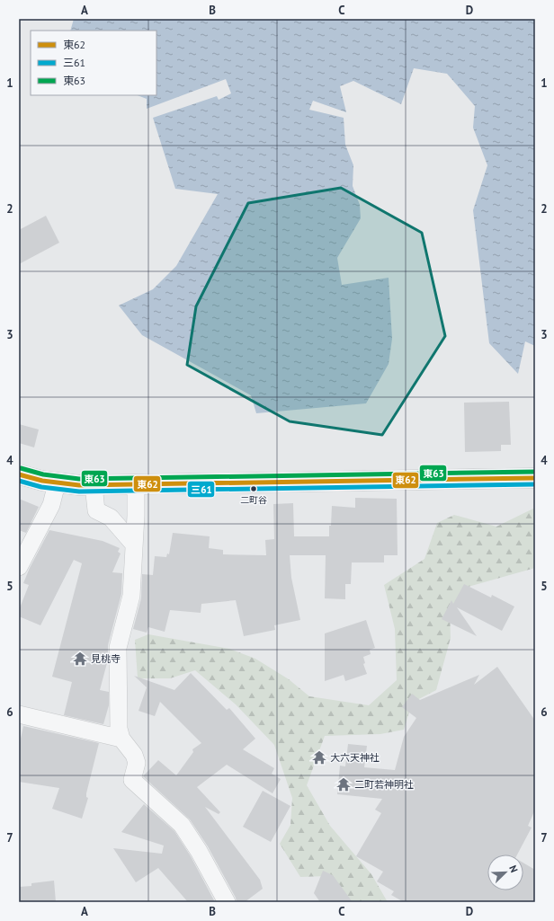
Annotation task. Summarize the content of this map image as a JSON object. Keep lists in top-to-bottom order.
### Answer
{
  "places": {
    "other": ["二町谷"],
    "temple": ["見桃寺", "大六天神社", "二町若神明社"]
  },
  "lines": ["transit line 東63", "transit line 東62", "transit line 三61"],
  "legend": ["東62", "三61", "東63"],
  "north": "top right",
  "grid": {
    "columns": [
      "A",
      "B",
      "C",
      "D"
    ],
    "rows": [
      "1",
      "2",
      "3",
      "4",
      "5",
      "6",
      "7"
    ]
  }
}
